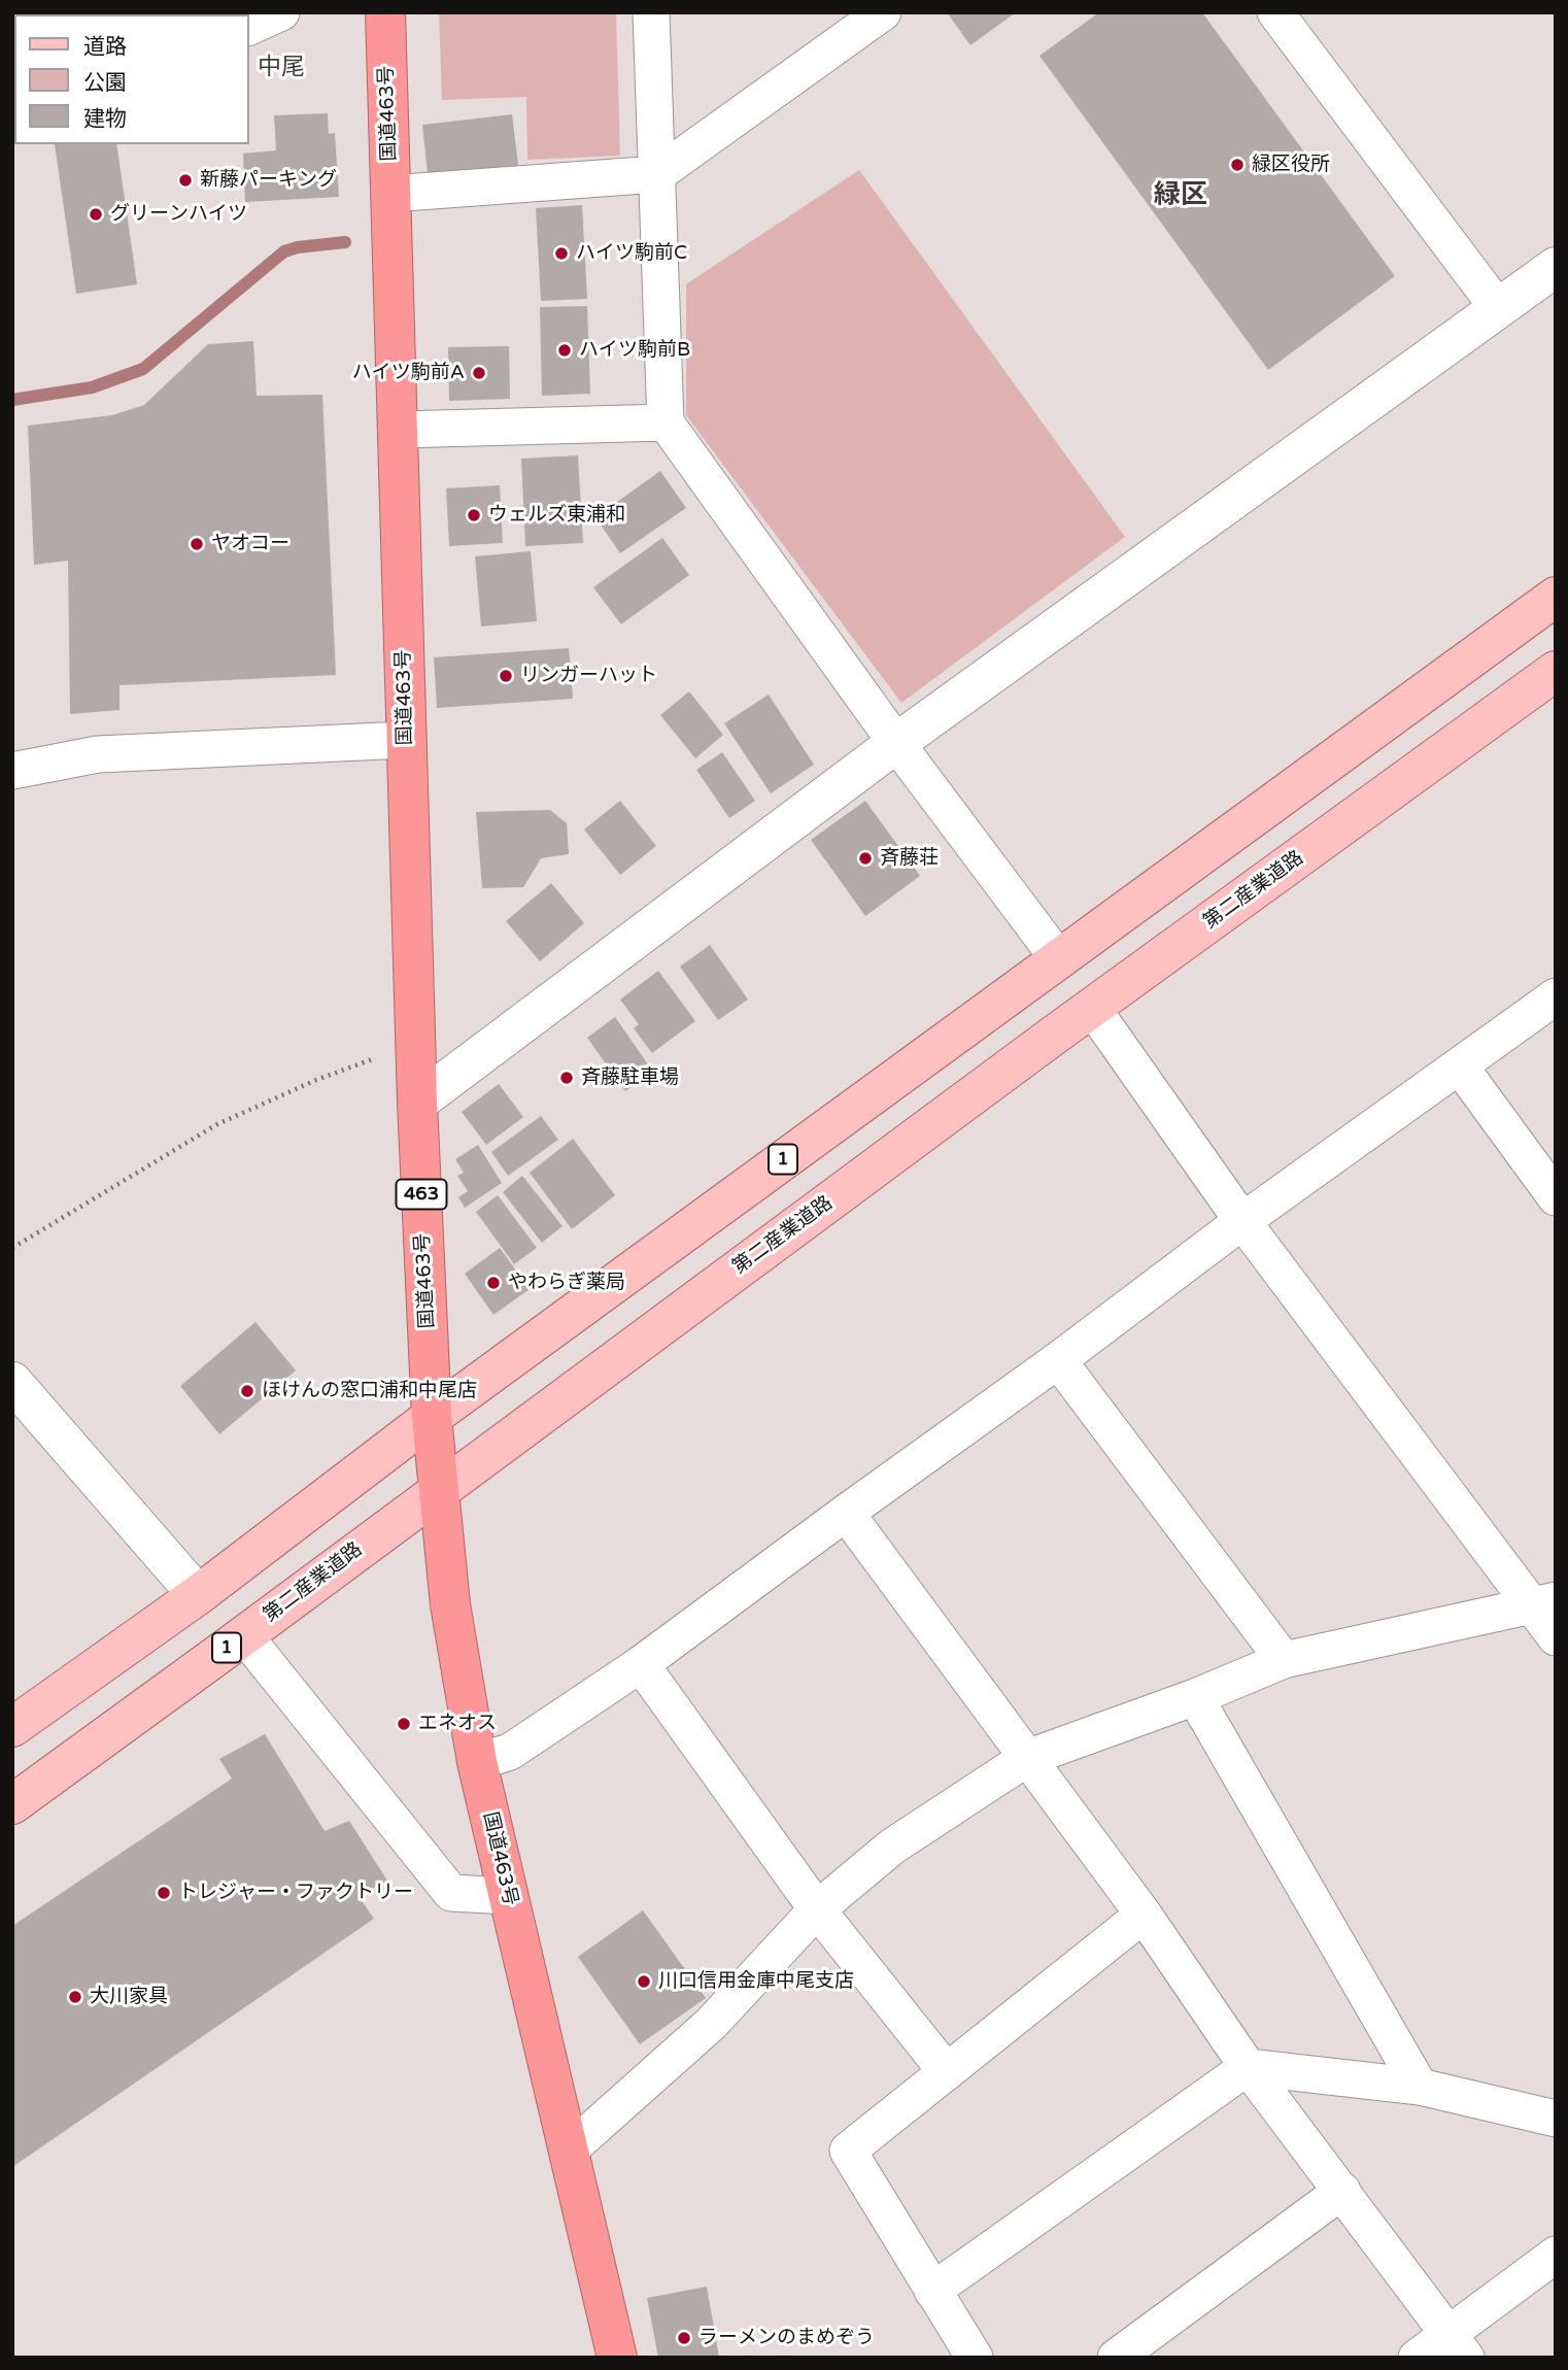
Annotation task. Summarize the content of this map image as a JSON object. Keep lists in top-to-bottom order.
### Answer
{
  "streets": {
    "highway": ["国道463号", "463"],
    "main road": ["第二産業道路", "1"]
  },
  "crossings": [
    ["国道463号", "第二産業道路"],
    ["国道463号", "1"]
  ],
  "districts": ["中尾", "緑区"],
  "places": [
    "緑区役所",
    "新藤パーキング",
    "グリーンハイツ",
    "ハイツ駒前C",
    "ハイツ駒前B",
    "ハイツ駒前A",
    "ウェルズ東浦和",
    "ヤオコー",
    "リンガーハット",
    "斉藤荘",
    "斉藤駐車場",
    "やわらぎ薬局",
    "ほけんの窓口浦和中尾店",
    "エネオス",
    "トレジャー・ファクトリー",
    "川口信用金庫中尾支店",
    "大川家具",
    "ラーメンのまめぞう"
  ],
  "legend": ["道路", "公園", "建物"]
}
